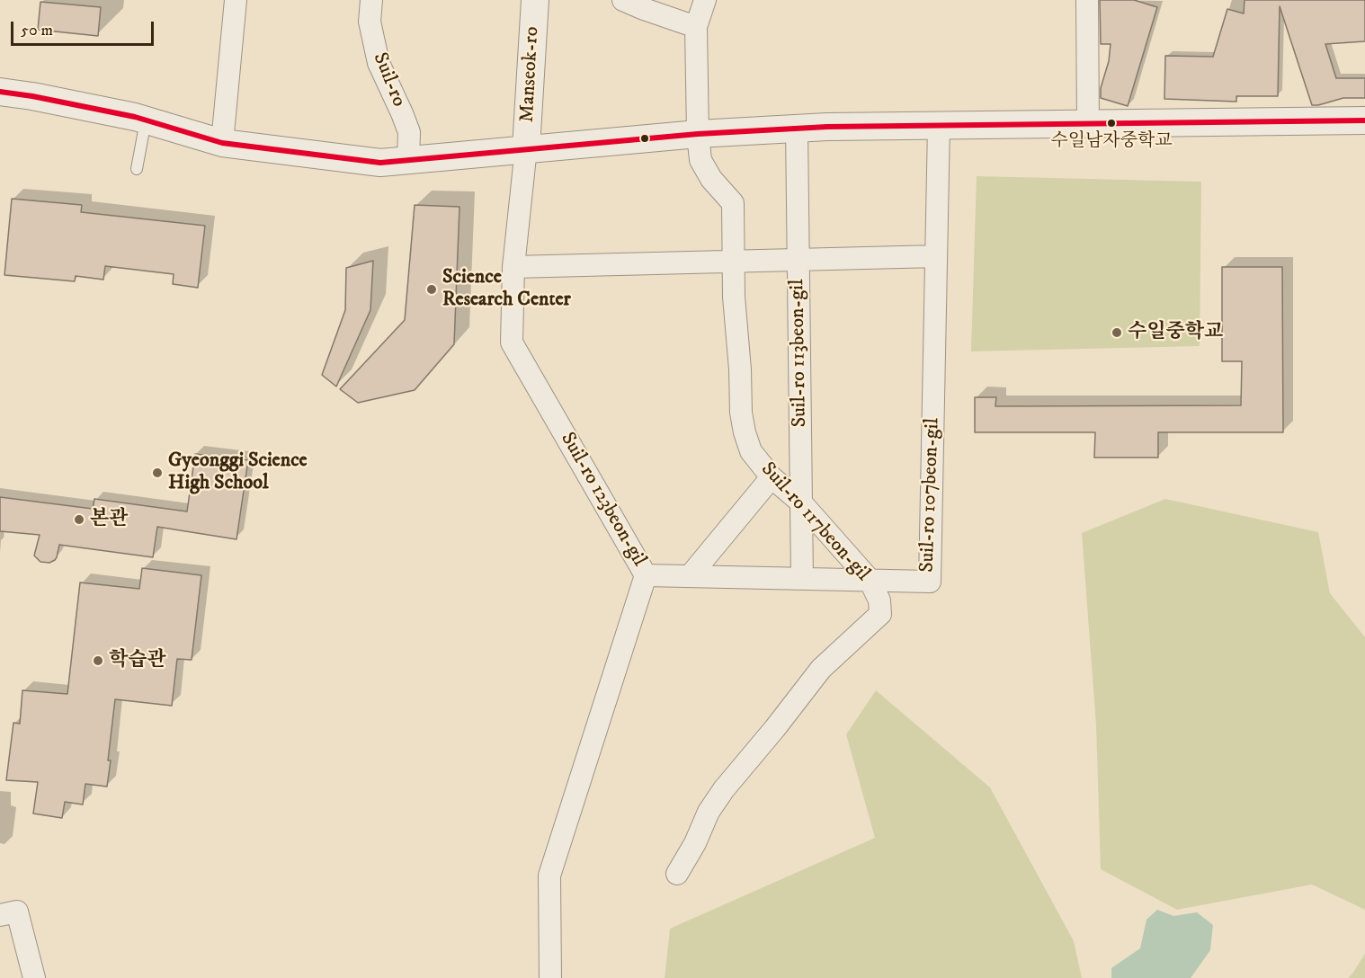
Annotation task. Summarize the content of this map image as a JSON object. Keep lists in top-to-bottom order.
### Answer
{
  "streets": {
    "street": [
      "Manseok-ro",
      "Suil-ro",
      "Suil-ro 113beon-gil",
      "Suil-ro 107beon-gil",
      "Suil-ro 123beon-gil",
      "Suil-ro 117beon-gil"
    ]
  },
  "crossings": [
    ["Manseok-ro", "Suil-ro 123beon-gil"],
    ["Suil-ro 113beon-gil", "Suil-ro 107beon-gil"],
    ["Suil-ro 113beon-gil", "Suil-ro 117beon-gil"],
    ["Suil-ro 107beon-gil", "Suil-ro 123beon-gil"],
    ["Suil-ro 107beon-gil", "Suil-ro 117beon-gil"]
  ],
  "places": [
    "수일남자중학교",
    "Science Research Center",
    "수일중학교",
    "Gyeonggi Science High School",
    "본관",
    "학습관"
  ],
  "scale_bar": "50 m"
}
